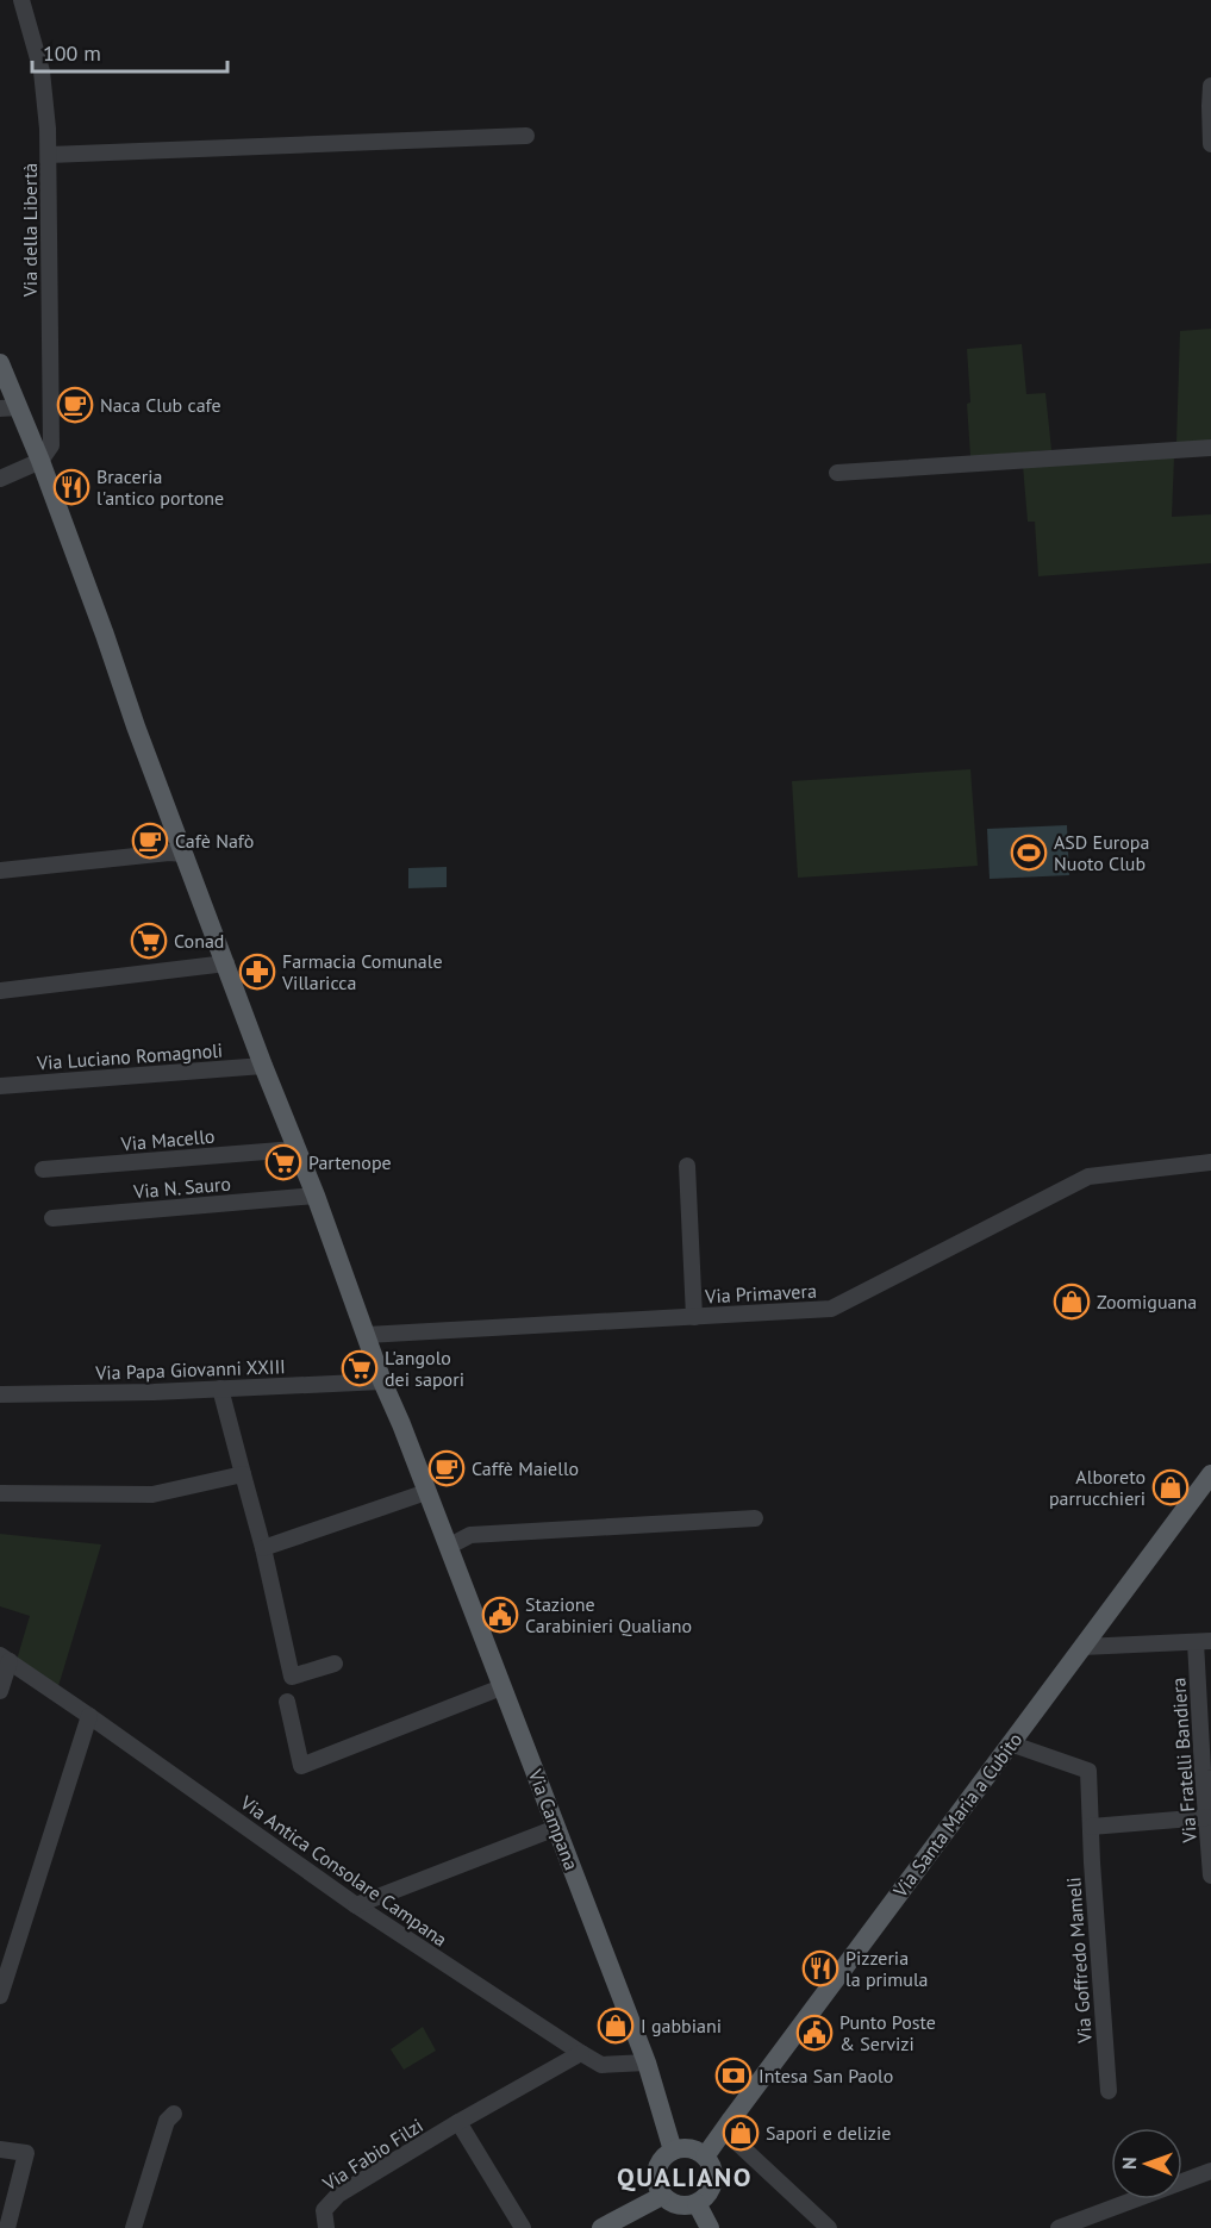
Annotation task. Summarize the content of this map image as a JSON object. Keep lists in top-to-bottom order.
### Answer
{
  "streets": {
    "main road": ["Via Santa Maria a Cubito", "Via Campana"],
    "street": [
      "Via della Libertà",
      "Via Luciano Romagnoli",
      "Via Macello",
      "Via N. Sauro",
      "Via Primavera",
      "Via Papa Giovanni XXIII",
      "Via Fratelli Bandiera",
      "Via Antica Consolare Campana",
      "Via Goffredo Mameli",
      "Via Fabio Filzi"
    ]
  },
  "crossings": [
    ["Via della Libertà", "Via Campana"],
    ["Via Luciano Romagnoli", "Via Campana"],
    ["Via Macello", "Via Campana"],
    ["Via N. Sauro", "Via Campana"],
    ["Via Primavera", "Via Campana"],
    ["Via Papa Giovanni XXIII", "Via Campana"],
    ["Via Santa Maria a Cubito", "Via Campana"],
    ["Via Santa Maria a Cubito", "Via Goffredo Mameli"],
    ["Via Campana", "Via Antica Consolare Campana"]
  ],
  "districts": ["QUALIANO"],
  "places": {
    "cafe": ["Naca Club cafe", "Cafè Nafò", "Caffè Maiello"],
    "restaurant": ["Braceria l'antico portone", "Pizzeria la primula"],
    "sports": ["ASD Europa Nuoto Club"],
    "supermarket": ["Conad", "Partenope", "L'angolo dei sapori"],
    "pharmacy": ["Farmacia Comunale Villaricca"],
    "shop": [
      "Zoomiguana",
      "Alboreto parrucchieri",
      "I gabbiani",
      "Sapori e delizie"
    ],
    "public building": ["Stazione Carabinieri Qualiano", "Punto Poste & Servizi"],
    "bank": ["Intesa San Paolo"]
  },
  "scale_bar": "100 m",
  "north": "left"
}
